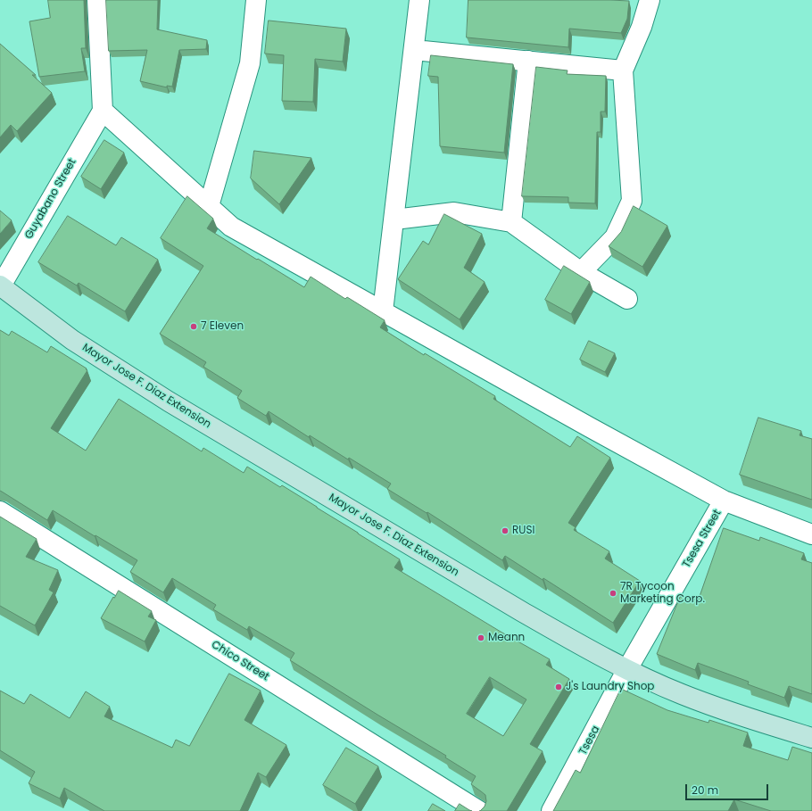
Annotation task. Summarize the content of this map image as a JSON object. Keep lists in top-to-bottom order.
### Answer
{
  "streets": {
    "street": [
      "Guyabano Street",
      "Mayor Jose F. Diaz Extension",
      "Tsesa Street",
      "Chico Street",
      "Tsesa"
    ]
  },
  "crossings": [
    ["Guyabano Street", "Mayor Jose F. Diaz Extension"],
    ["Mayor Jose F. Diaz Extension", "Tsesa Street"],
    ["Mayor Jose F. Diaz Extension", "Tsesa"],
    ["Tsesa Street", "Tsesa"]
  ],
  "places": [
    "7 Eleven",
    "RUSI",
    "7R Tycoon Marketing Corp.",
    "Meann",
    "J's Laundry Shop"
  ],
  "scale_bar": "20 m"
}
